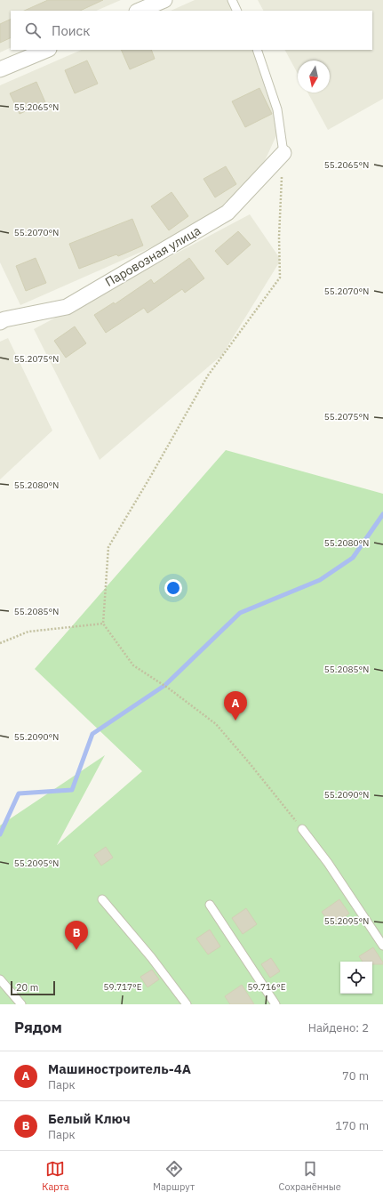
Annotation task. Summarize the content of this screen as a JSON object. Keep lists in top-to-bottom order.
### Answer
{
  "streets": {
    "street": ["Паровозная улица"]
  },
  "scale_bar": "20 m",
  "north": "bottom",
  "page": {
    "search": "Поиск",
    "pins": ["A", "B"],
    "scale": "20 m",
    "heading": ["Рядом", "Найдено: 2"],
    "list": [
      {
        "mark": "A",
        "name": "Машиностроитель-4А",
        "note": "Парк",
        "value": "70 m"
      },
      {
        "mark": "B",
        "name": "Белый Ключ",
        "note": "Парк",
        "value": "170 m"
      }
    ],
    "nav": ["Карта", "Маршрут", "Сохранённые"]
  },
  "coordinates": [
    "55.2065°N",
    "55.2070°N",
    "55.2075°N",
    "55.2080°N",
    "55.2085°N",
    "55.2090°N",
    "55.2095°N",
    "59.717°E",
    "59.716°E"
  ]
}
